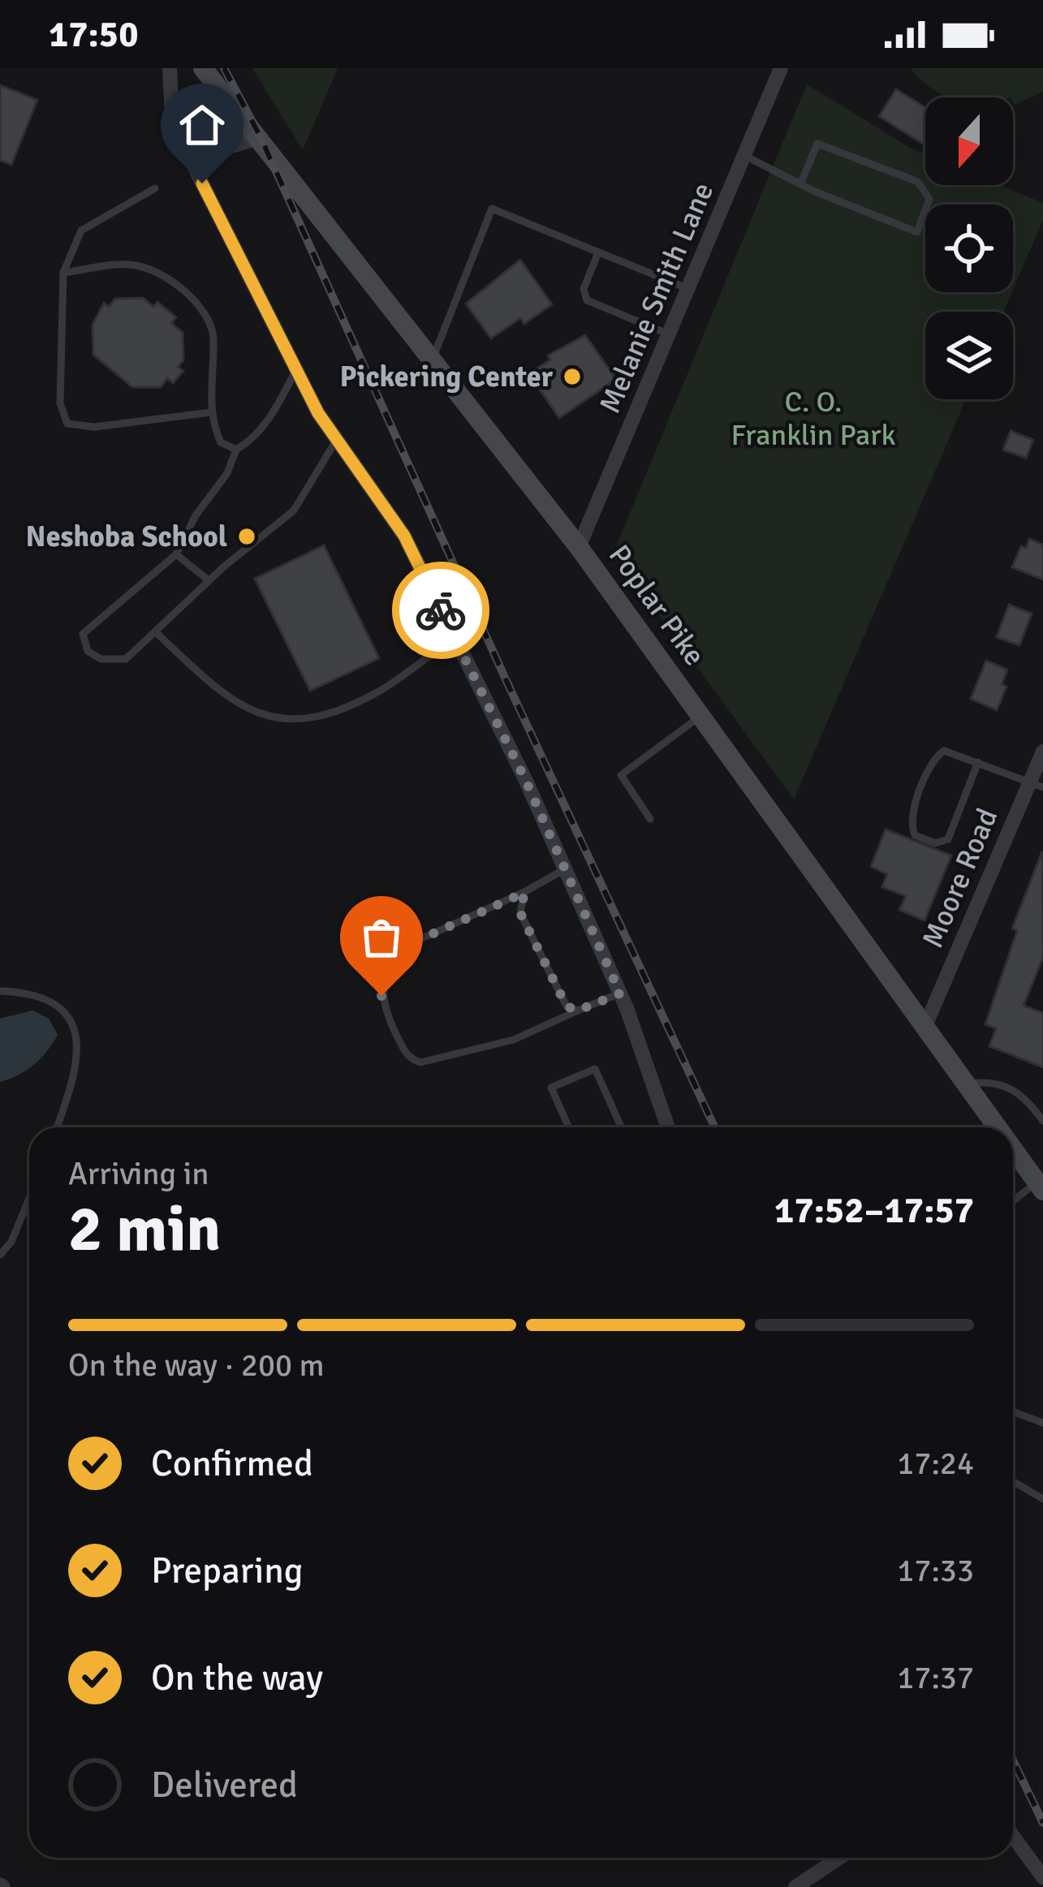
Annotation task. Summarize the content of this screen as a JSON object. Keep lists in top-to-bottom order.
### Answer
{
  "streets": {
    "main road": ["Poplar Pike"],
    "street": ["Melanie Smith Lane", "Moore Road"]
  },
  "crossings": [
    ["Melanie Smith Lane", "Poplar Pike"],
    ["Poplar Pike", "Moore Road"]
  ],
  "parks": ["C. O. Franklin Park"],
  "places": ["Pickering Center", "Neshoba School"],
  "north": "bottom",
  "page": {
    "status": "17:50",
    "heading": ["2 min", "Arriving in", "17:52–17:57"],
    "bar": "On the way · 200 m",
    "list": [
      ["Confirmed", "17:24"],
      ["Preparing", "17:33"],
      ["On the way", "17:37"],
      "Delivered"
    ]
  }
}
